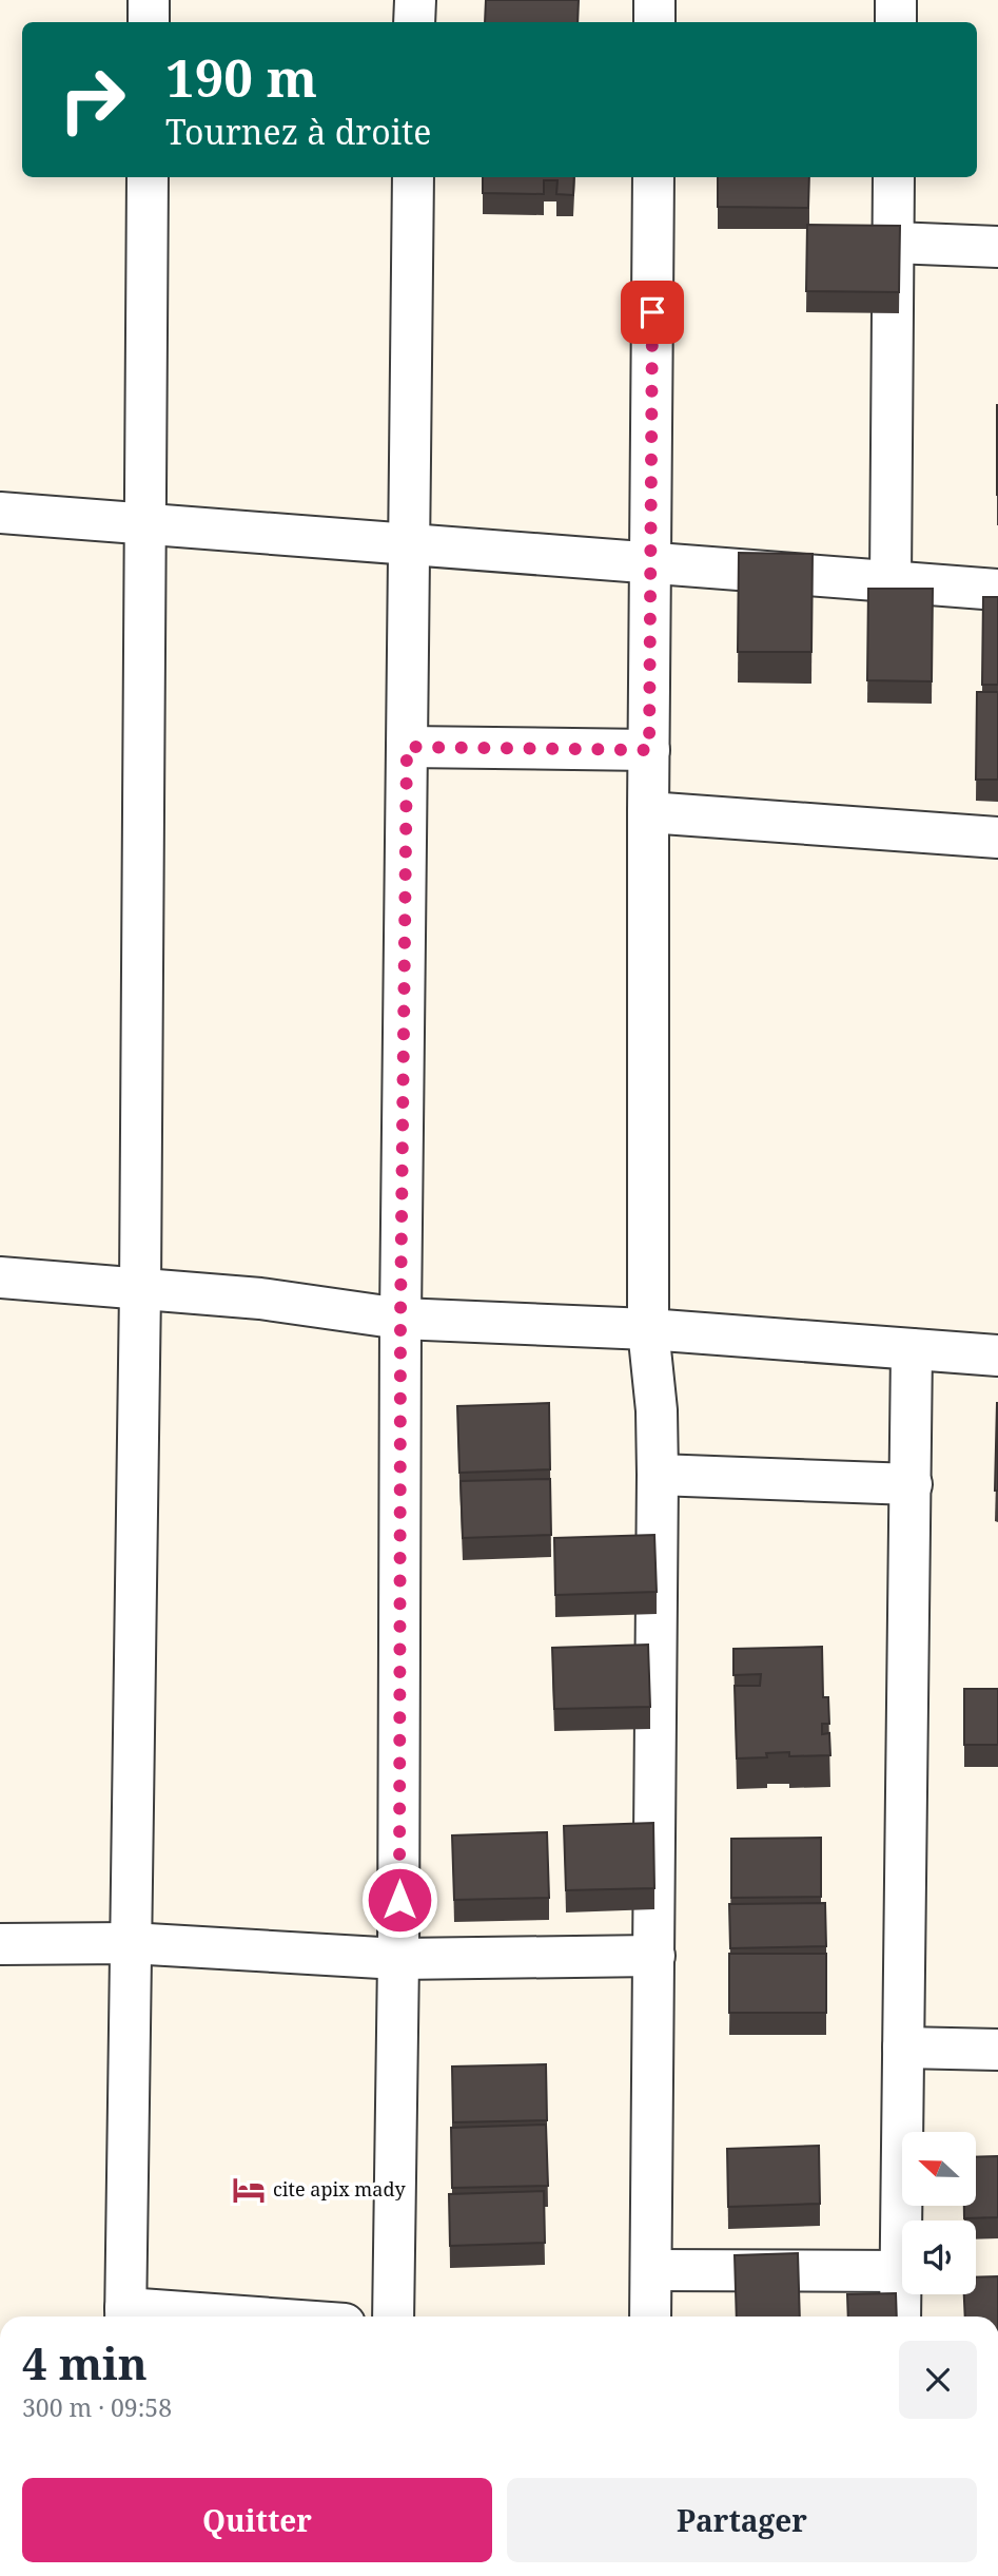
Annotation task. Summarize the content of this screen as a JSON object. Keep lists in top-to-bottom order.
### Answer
{
  "places": {
    "hotel": ["cite apix mady"]
  },
  "north": "left",
  "page": {
    "turn": ["190 m", "Tournez à droite"],
    "heading": ["4 min", "300 m · 09:58"],
    "buttons": ["Quitter", "Partager"]
  }
}
